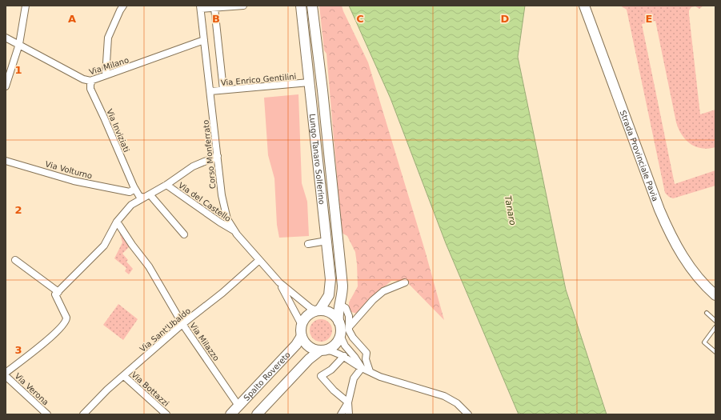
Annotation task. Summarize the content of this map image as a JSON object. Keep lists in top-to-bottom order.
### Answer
{
  "streets": {
    "main road": ["Strada Provinciale Pavia", "Lungo Tanaro Solferino", "Spalto Rovereto"],
    "street": [
      "Via Milano",
      "Via Enrico Gentilini",
      "Via Inviziati",
      "Corso Monferrato",
      "Via Volturno",
      "Via del Castello",
      "Via Sant'Ubaldo",
      "Via Milazzo",
      "Via Verona",
      "Via Bottazzi"
    ]
  },
  "crossings": [
    ["Via Milano", "Via Inviziati"],
    ["Via Milano", "Corso Monferrato"],
    ["Via Enrico Gentilini", "Corso Monferrato"],
    ["Via Enrico Gentilini", "Lungo Tanaro Solferino"],
    ["Via Inviziati", "Via Volturno"],
    ["Corso Monferrato", "Lungo Tanaro Solferino"],
    ["Corso Monferrato", "Via del Castello"],
    ["Corso Monferrato", "Via Sant'Ubaldo"],
    ["Corso Monferrato", "Spalto Rovereto"],
    ["Lungo Tanaro Solferino", "Spalto Rovereto"],
    ["Via Sant'Ubaldo", "Via Milazzo"],
    ["Via Sant'Ubaldo", "Via Bottazzi"],
    ["Via Milazzo", "Spalto Rovereto"]
  ],
  "water": ["Tanaro"],
  "grid": {
    "columns": [
      "A",
      "B",
      "C",
      "D",
      "E"
    ],
    "rows": ["1", "2", "3"]
  }
}
